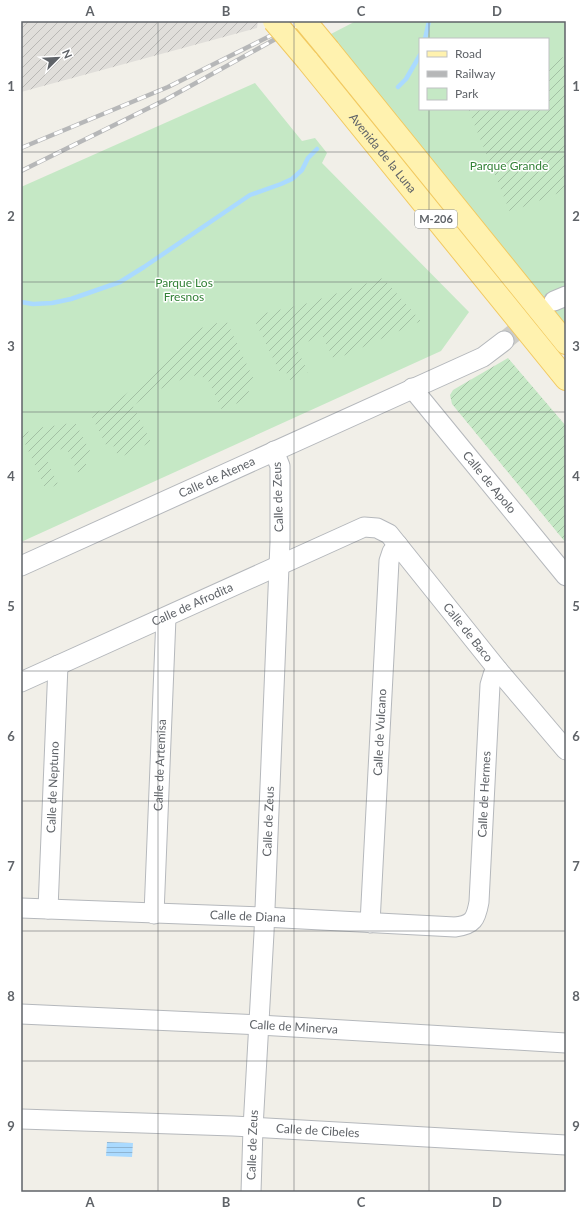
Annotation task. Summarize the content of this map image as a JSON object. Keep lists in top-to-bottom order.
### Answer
{
  "streets": {
    "main road": ["Avenida de la Luna", "M-206"],
    "street": [
      "Calle de Atenea",
      "Calle de Apolo",
      "Calle de Zeus",
      "Calle de Afrodita",
      "Calle de Baco",
      "Calle de Vulcano",
      "Calle de Artemisa",
      "Calle de Neptuno",
      "Calle de Hermes",
      "Calle de Diana",
      "Calle de Minerva",
      "Calle de Cibeles"
    ]
  },
  "crossings": [
    ["Calle de Atenea", "Calle de Apolo"],
    ["Calle de Atenea", "Calle de Zeus"],
    ["Calle de Zeus", "Calle de Afrodita"],
    ["Calle de Zeus", "Calle de Diana"],
    ["Calle de Zeus", "Calle de Minerva"],
    ["Calle de Zeus", "Calle de Cibeles"],
    ["Calle de Afrodita", "Calle de Baco"],
    ["Calle de Afrodita", "Calle de Artemisa"],
    ["Calle de Afrodita", "Calle de Neptuno"],
    ["Calle de Baco", "Calle de Vulcano"],
    ["Calle de Baco", "Calle de Hermes"],
    ["Calle de Vulcano", "Calle de Diana"],
    ["Calle de Artemisa", "Calle de Diana"],
    ["Calle de Neptuno", "Calle de Diana"],
    ["Calle de Hermes", "Calle de Diana"]
  ],
  "parks": ["Parque Grande", "Parque Los Fresnos"],
  "legend": ["Road", "Railway", "Park"],
  "north": "top right",
  "grid": {
    "columns": [
      "A",
      "B",
      "C",
      "D"
    ],
    "rows": [
      "1",
      "2",
      "3",
      "4",
      "5",
      "6",
      "7",
      "8",
      "9"
    ]
  }
}
